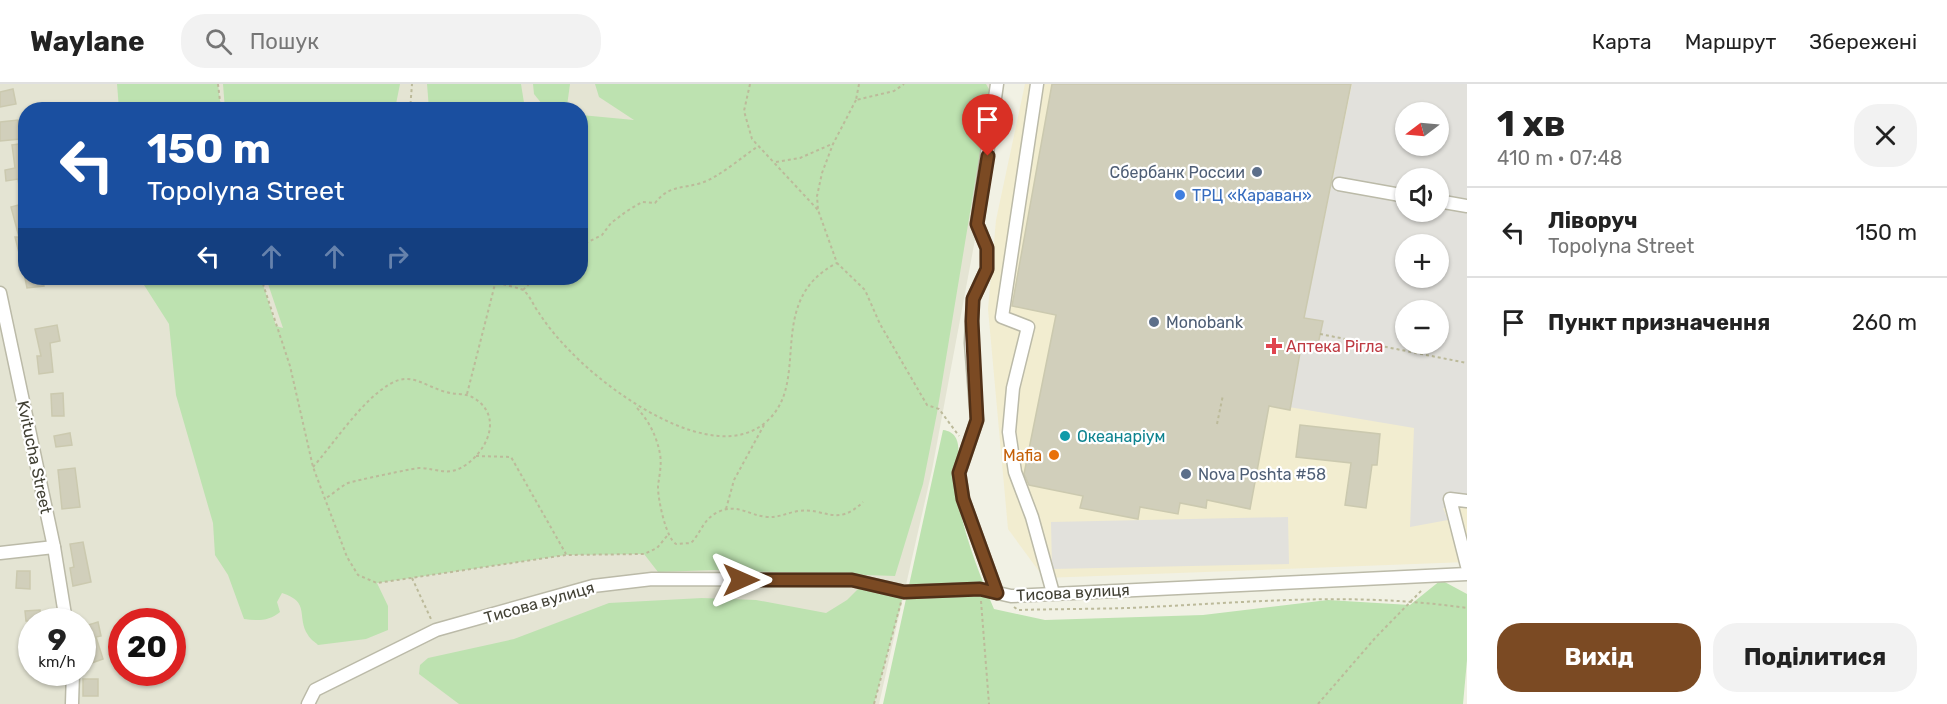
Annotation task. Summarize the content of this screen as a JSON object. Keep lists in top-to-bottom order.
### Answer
{
  "streets": {
    "street": ["Kvitucha Street", "Тисова вулиця"]
  },
  "places": {
    "other": [
      "Сбербанк России",
      "ТРЦ «Караван»",
      "Monobank",
      "Океанаріум",
      "Mafia",
      "Nova Poshta #58"
    ],
    "health": ["Аптека Рігла"]
  },
  "north": "left",
  "page": {
    "header": "Waylane",
    "search": "Пошук",
    "nav": ["Карта", "Маршрут", "Збережені"],
    "heading": ["1 хв", "410 m · 07:48"],
    "map_buttons": ["+", "−"],
    "turn": ["150 m", "Topolyna Street"],
    "list": [
      {
        "name": "Ліворуч",
        "note": "Topolyna Street",
        "value": "150 m"
      },
      {
        "name": "Пункт призначення",
        "value": "260 m"
      }
    ],
    "speed": "9 km/h",
    "limit": "20",
    "buttons": ["Вихід", "Поділитися"]
  }
}
